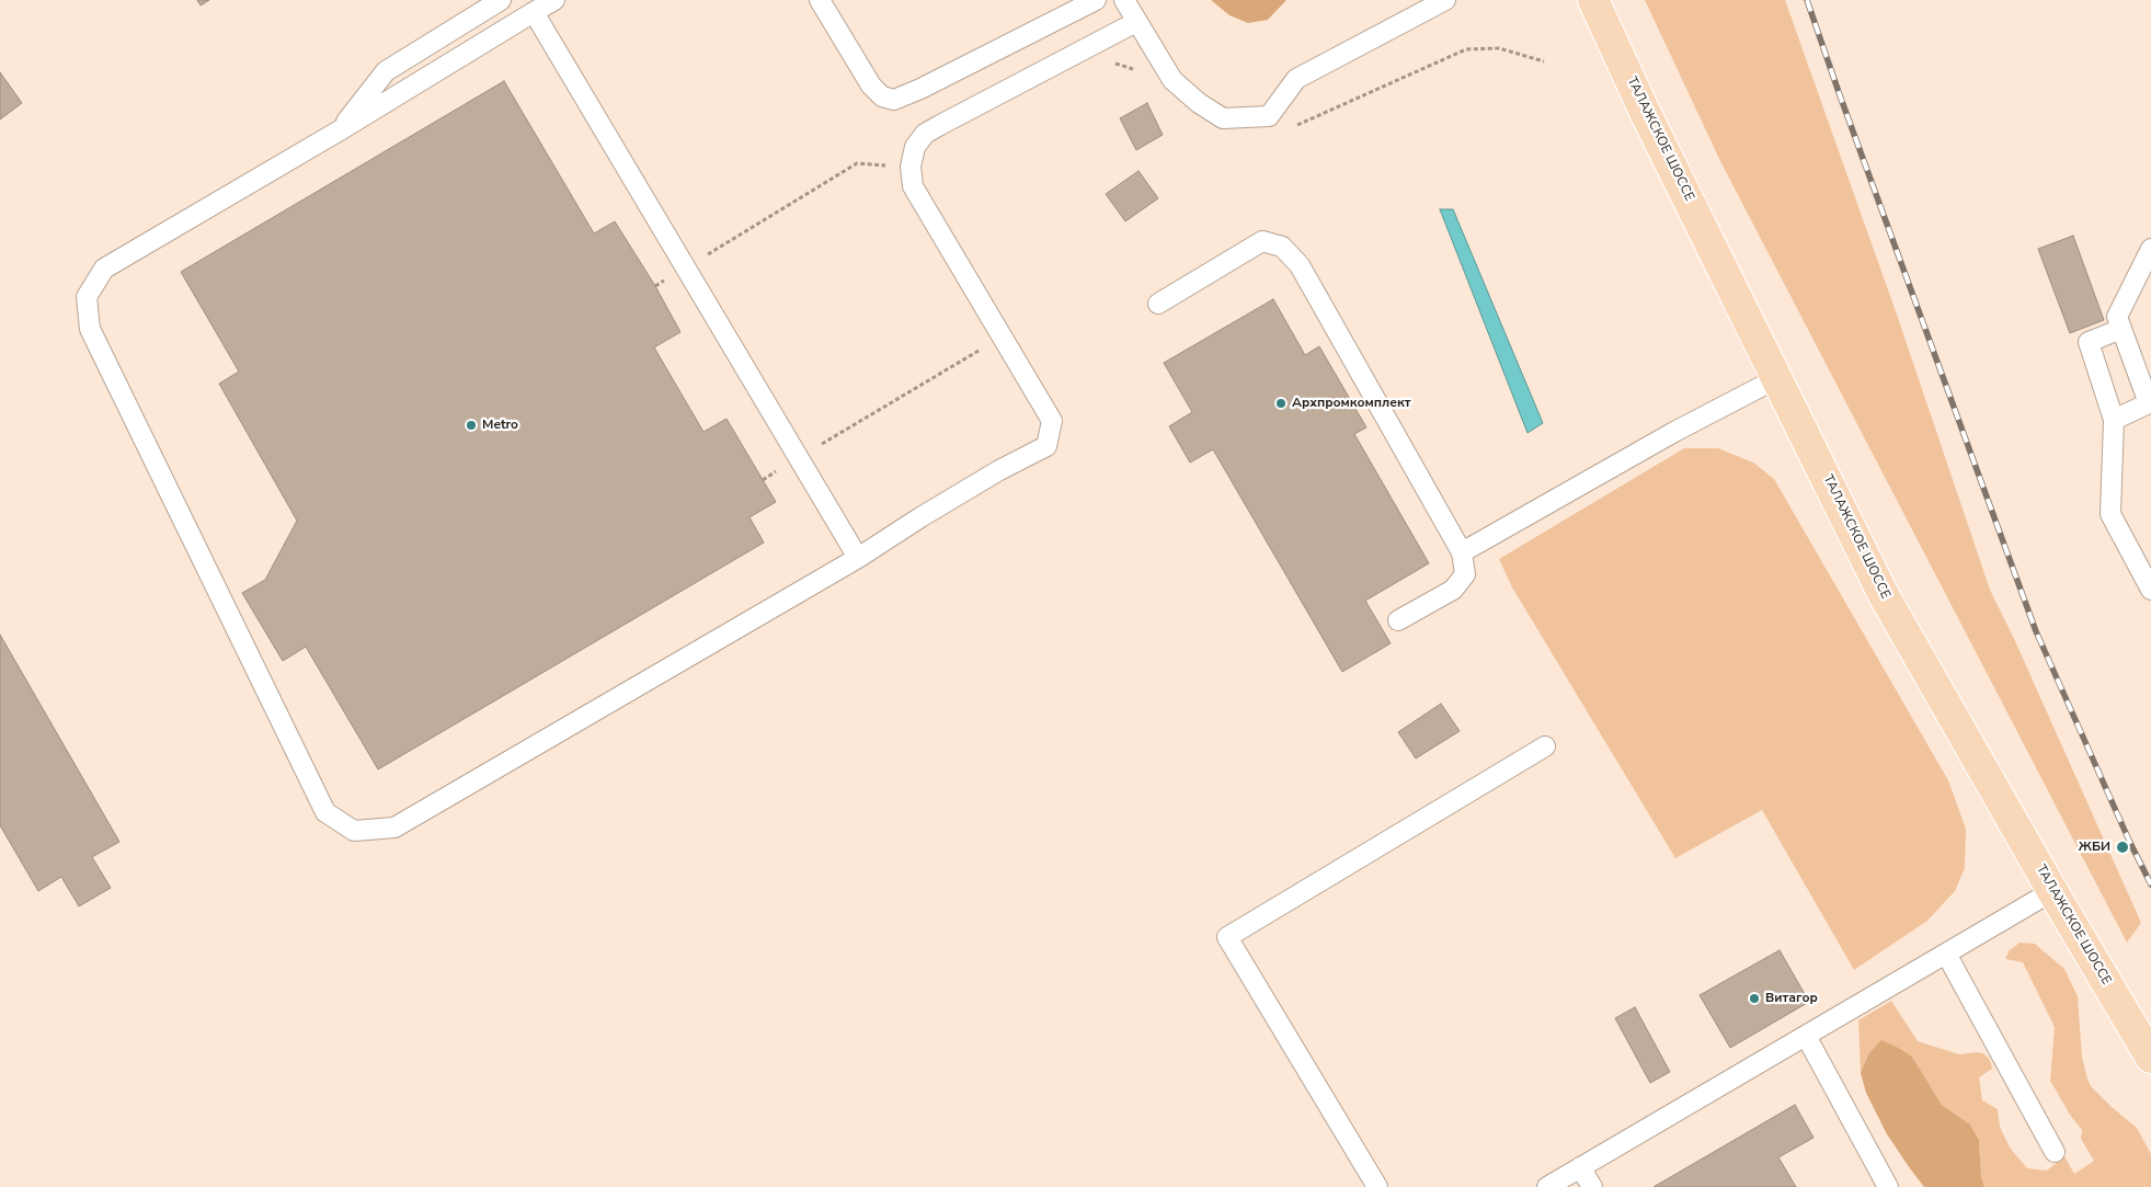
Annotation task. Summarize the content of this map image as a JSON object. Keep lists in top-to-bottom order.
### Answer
{
  "streets": {
    "main road": ["ТАЛАЖСКОЕ ШОССЕ"]
  },
  "places": [
    "Архпромкомплект",
    "Metro",
    "ЖБИ",
    "Витагор"
  ]
}
